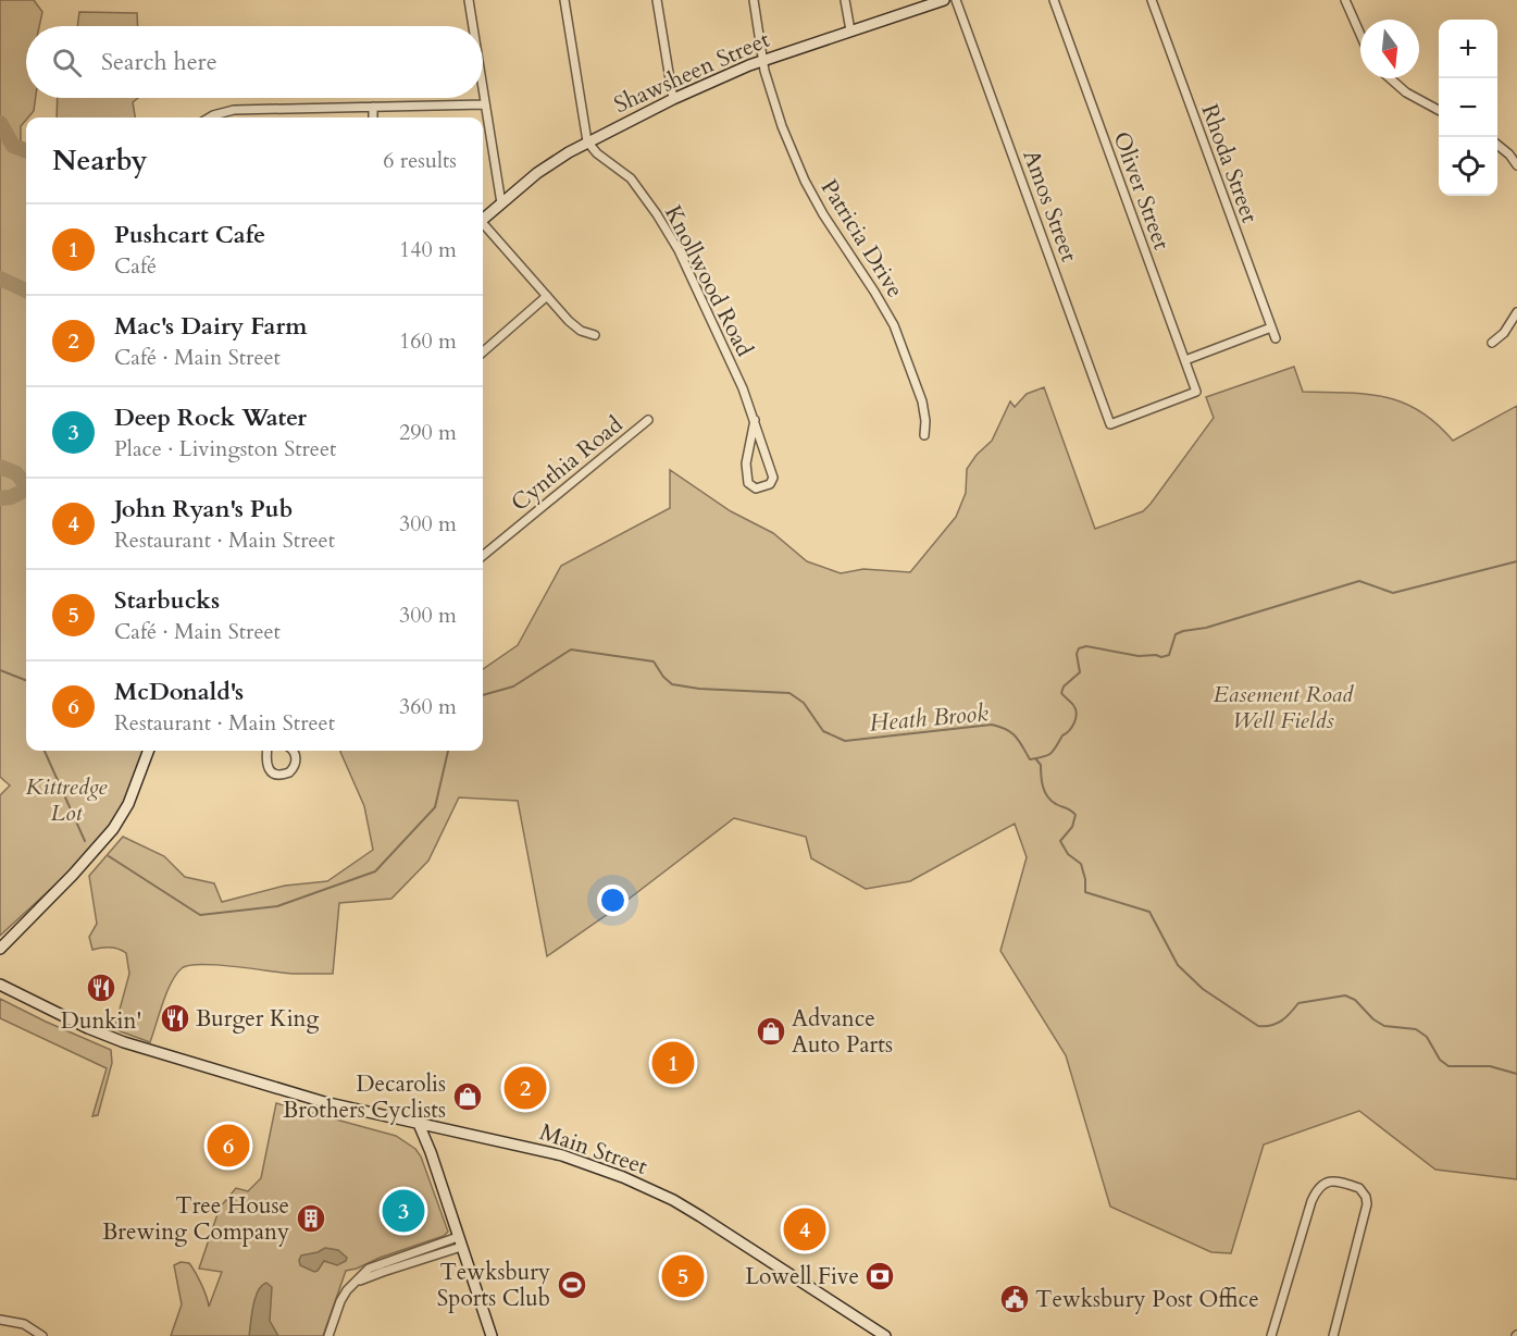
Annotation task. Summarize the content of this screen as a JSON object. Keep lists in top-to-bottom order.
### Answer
{
  "streets": {
    "main road": ["Shawsheen Street", "Main Street"],
    "street": [
      "Rhoda Street",
      "Oliver Street",
      "Amos Street",
      "Patricia Drive",
      "Knollwood Road",
      "Cynthia Road"
    ]
  },
  "crossings": [
    ["Shawsheen Street", "Patricia Drive"],
    ["Shawsheen Street", "Knollwood Road"],
    ["Oliver Street", "Amos Street"]
  ],
  "water": ["Heath Brook"],
  "parks": ["Easement Road Well Fields", "Kittredge Lot"],
  "places": {
    "restaurant": ["Dunkin'", "Burger King"],
    "shop": ["Advance Auto Parts", "Decarolis Brothers Cyclists"],
    "building": ["Tree House Brewing Company"],
    "bank": ["Lowell Five"],
    "sports": ["Tewksbury Sports Club"],
    "public building": ["Tewksbury Post Office"]
  },
  "north": "bottom",
  "page": {
    "map_buttons": ["+", "−"],
    "search": "Search here",
    "heading": ["Nearby", "6 results"],
    "list": [
      {
        "mark": "1",
        "name": "Pushcart Cafe",
        "note": "Café",
        "value": "140 m"
      },
      {
        "mark": "2",
        "name": "Mac's Dairy Farm",
        "note": "Café · Main Street",
        "value": "160 m"
      },
      {
        "mark": "3",
        "name": "Deep Rock Water",
        "note": "Place · Livingston Street",
        "value": "290 m"
      },
      {
        "mark": "4",
        "name": "John Ryan's Pub",
        "note": "Restaurant · Main Street",
        "value": "300 m"
      },
      {
        "mark": "5",
        "name": "Starbucks",
        "note": "Café · Main Street",
        "value": "300 m"
      },
      {
        "mark": "6",
        "name": "McDonald's",
        "note": "Restaurant · Main Street",
        "value": "360 m"
      }
    ],
    "pins": [
      "1",
      "2",
      "6",
      "3",
      "4",
      "5"
    ]
  }
}
